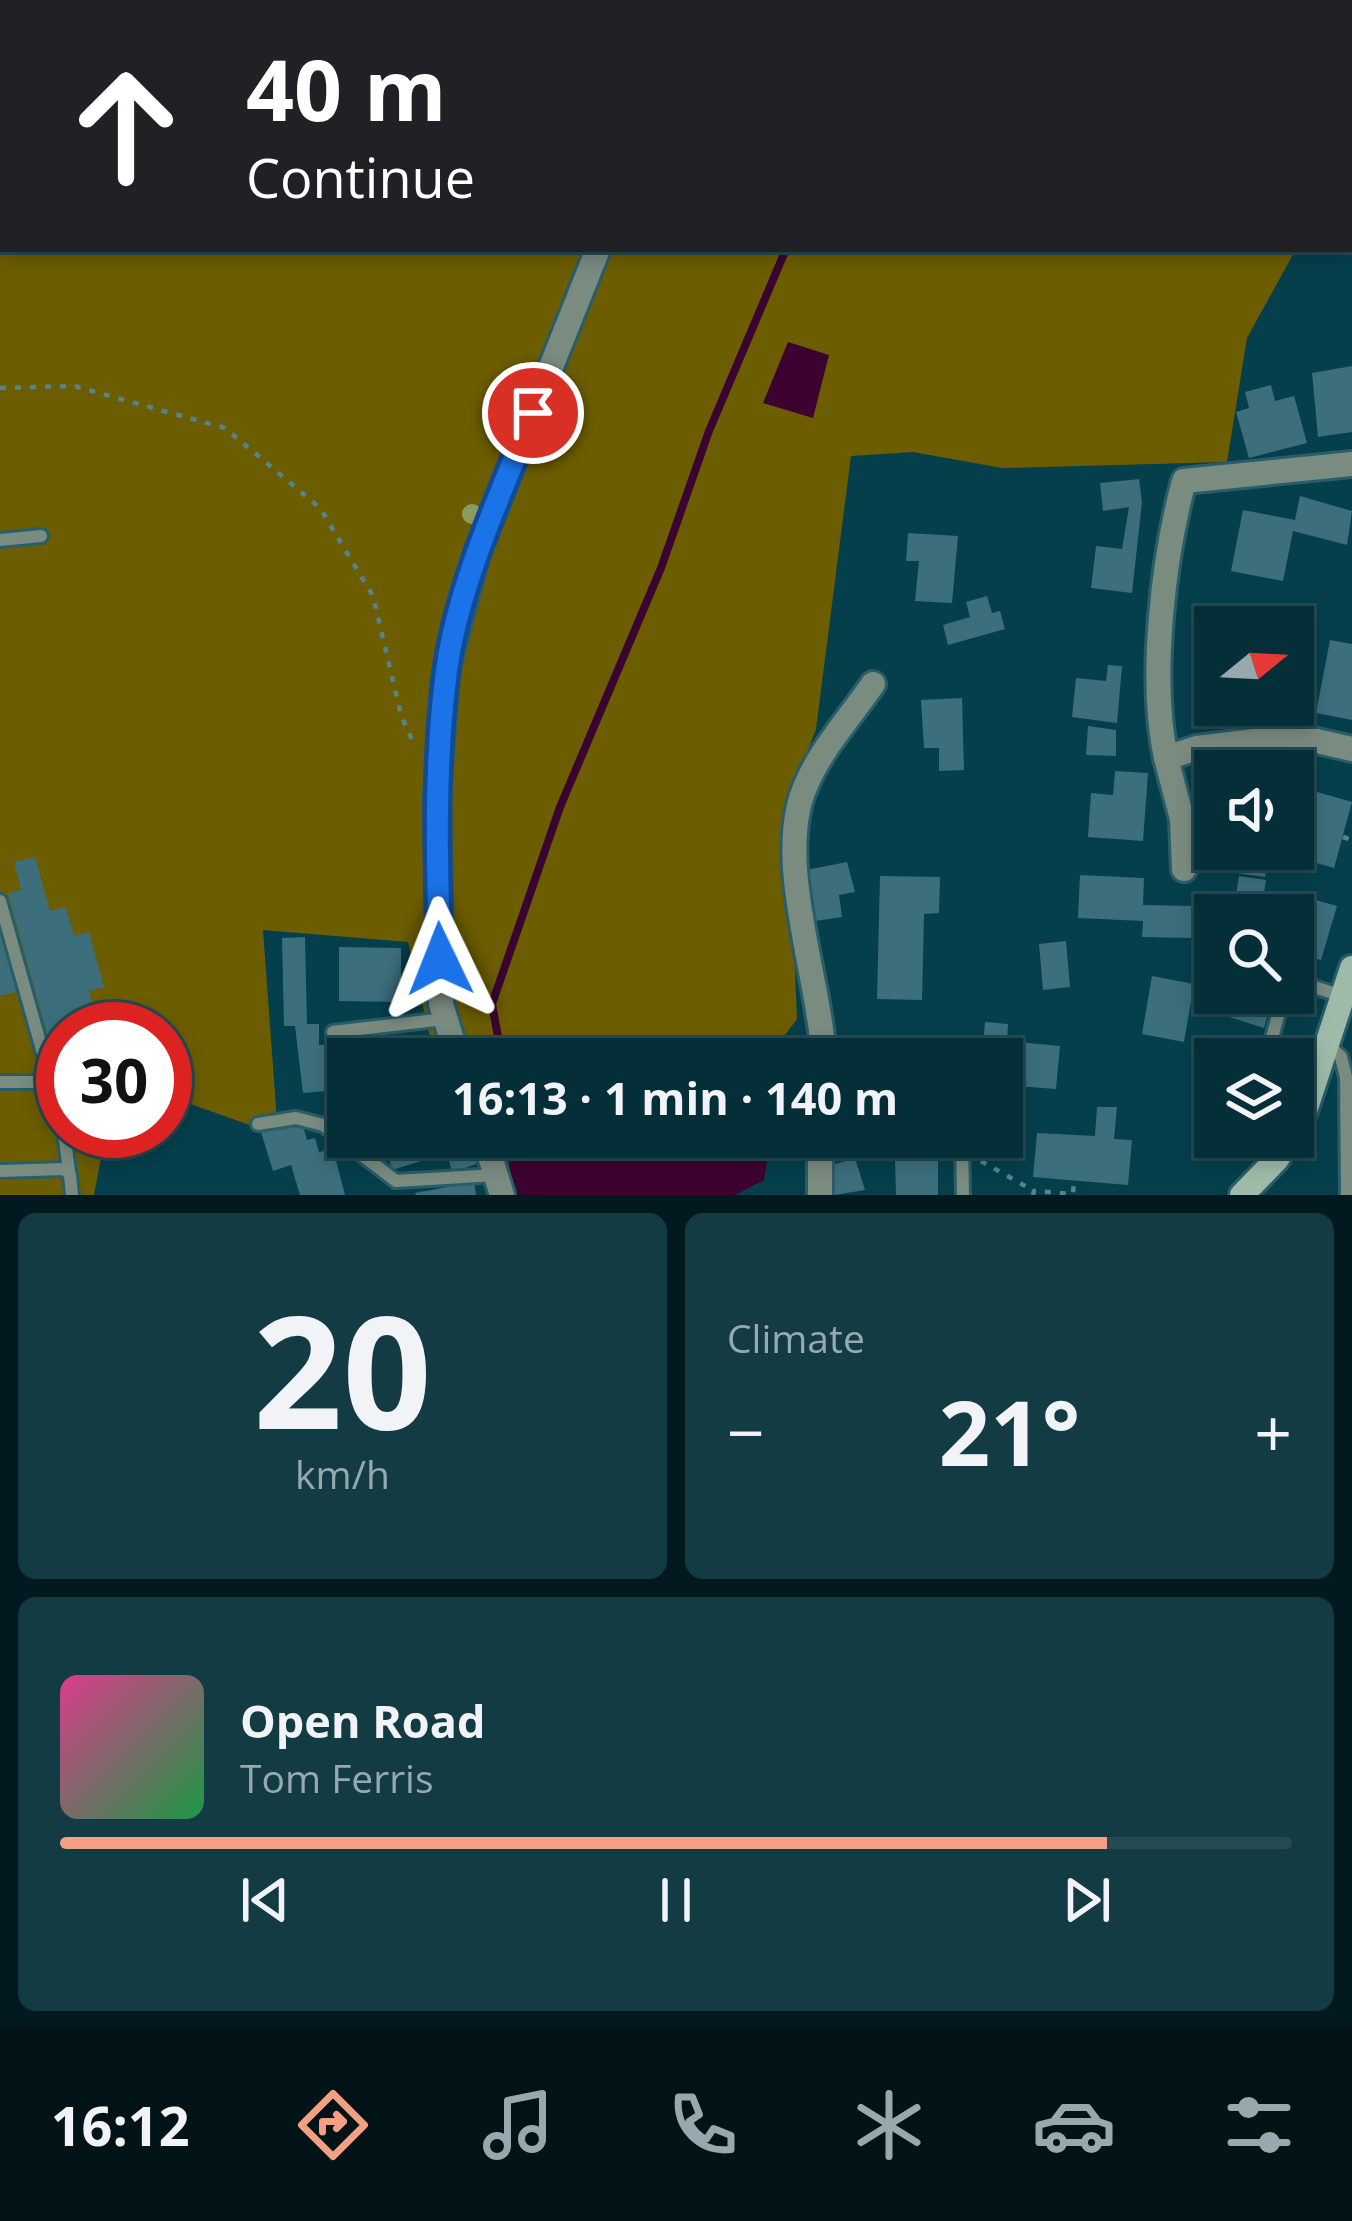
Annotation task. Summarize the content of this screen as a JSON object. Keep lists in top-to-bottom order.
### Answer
{
  "north": "right",
  "page": {
    "turn": ["40 m", "Continue"],
    "limit": "30",
    "trip": "16:13 · 1 min · 140 m",
    "tile": [
      ["20", "km/h"],
      "Climate"
    ],
    "heat": ["−", "21°", "+"],
    "song": ["Open Road", "Tom Ferris"],
    "tabs": "16:12"
  }
}
